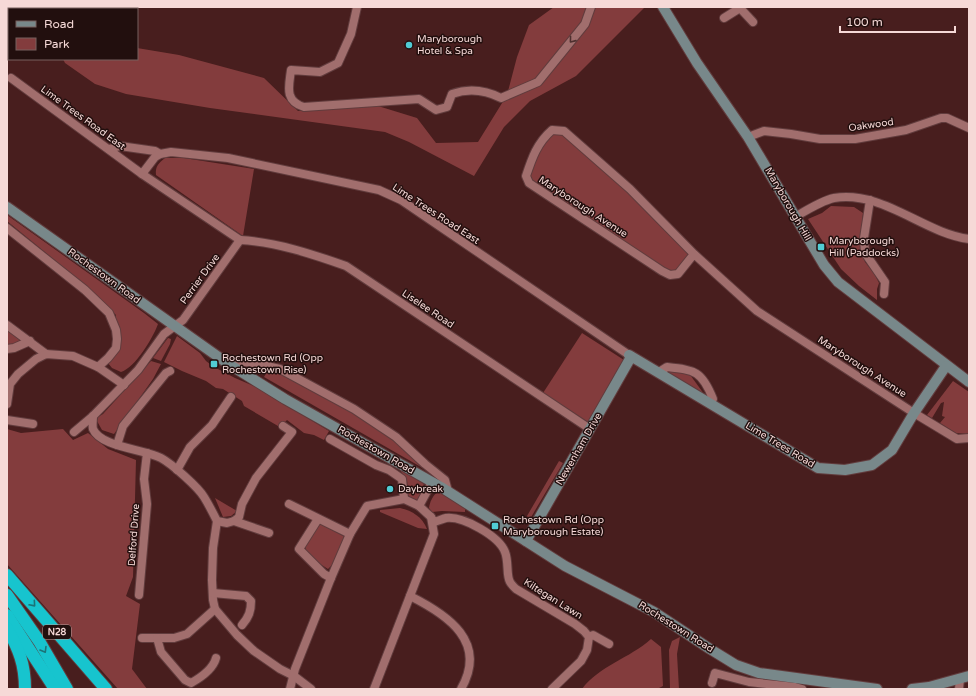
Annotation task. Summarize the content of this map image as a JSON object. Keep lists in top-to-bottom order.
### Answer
{
  "streets": {
    "highway": ["N28"],
    "street": [
      "Lime Trees Road East",
      "Oakwood",
      "Maryborough Hill",
      "Maryborough Avenue",
      "Rochestown Road",
      "Perrier Drive",
      "Liselee Road",
      "Lime Trees Road",
      "Newenham Drive",
      "Delford Drive",
      "Kiltegan Lawn"
    ]
  },
  "crossings": [
    ["Lime Trees Road East", "Perrier Drive"],
    ["Lime Trees Road East", "Liselee Road"],
    ["Lime Trees Road East", "Lime Trees Road"],
    ["Lime Trees Road East", "Newenham Drive"],
    ["Oakwood", "Maryborough Hill"],
    ["Maryborough Hill", "Lime Trees Road"],
    ["Maryborough Avenue", "Lime Trees Road"],
    ["Rochestown Road", "Perrier Drive"],
    ["Rochestown Road", "Newenham Drive"],
    ["Perrier Drive", "Liselee Road"],
    ["Liselee Road", "Newenham Drive"],
    ["Lime Trees Road", "Newenham Drive"]
  ],
  "places": {
    "other": ["Maryborough Hotel & Spa", "Daybreak"],
    "transit": ["Maryborough Hill (Paddocks)", "Rochestown Rd (Opp Rochestown Rise)", "Rochestown Rd (Opp Maryborough Estate)"]
  },
  "legend": ["Road", "Park"],
  "scale_bar": "100 m"
}
